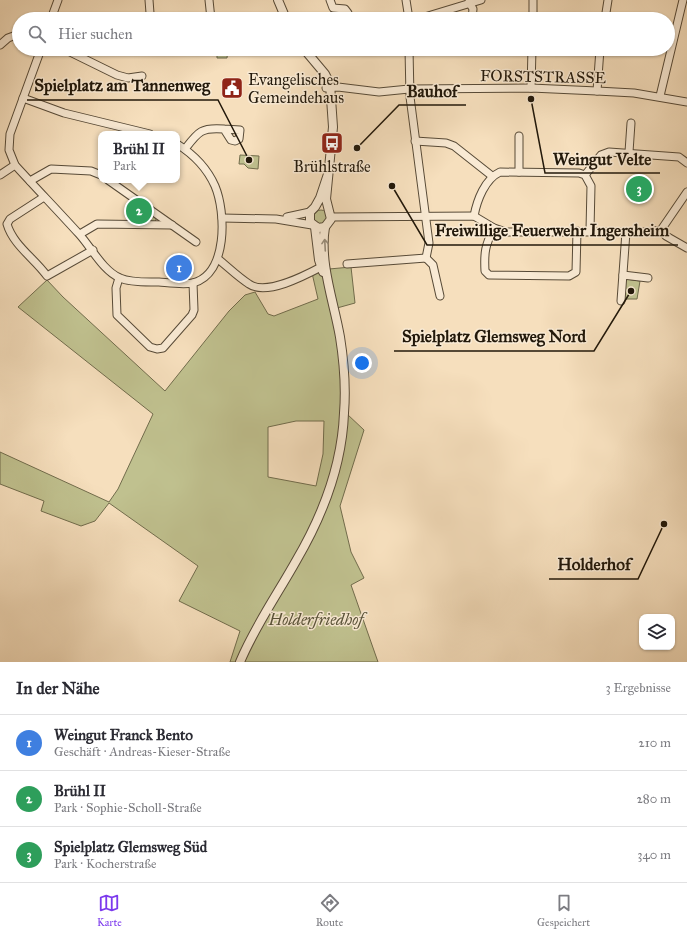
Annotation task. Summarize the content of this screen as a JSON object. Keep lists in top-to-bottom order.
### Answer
{
  "streets": {
    "street": ["FORSTSTRASSE"]
  },
  "parks": ["Holderfriedhof"],
  "places": {
    "public building": ["Evangelisches Gemeindehaus"],
    "other": [
      "Weingut Velte",
      "Bauhof",
      "Spielplatz am Tannenweg",
      "Freiwillige Feuerwehr Ingersheim",
      "Spielplatz Glemsweg Nord",
      "Holderhof"
    ],
    "bus stop": ["Brühlstraße"]
  },
  "page": {
    "search": "Hier suchen",
    "popup": ["Brühl II", "Park"],
    "pins": ["3", "2", "1"],
    "heading": ["In der Nähe", "3 Ergebnisse"],
    "list": [
      {
        "mark": "1",
        "name": "Weingut Franck Bento",
        "note": "Geschäft · Andreas-Kieser-Straße",
        "value": "210 m"
      },
      {
        "mark": "2",
        "name": "Brühl II",
        "note": "Park · Sophie-Scholl-Straße",
        "value": "280 m"
      },
      {
        "mark": "3",
        "name": "Spielplatz Glemsweg Süd",
        "note": "Park · Kocherstraße",
        "value": "340 m"
      }
    ],
    "nav": ["Karte", "Route", "Gespeichert"]
  }
}
